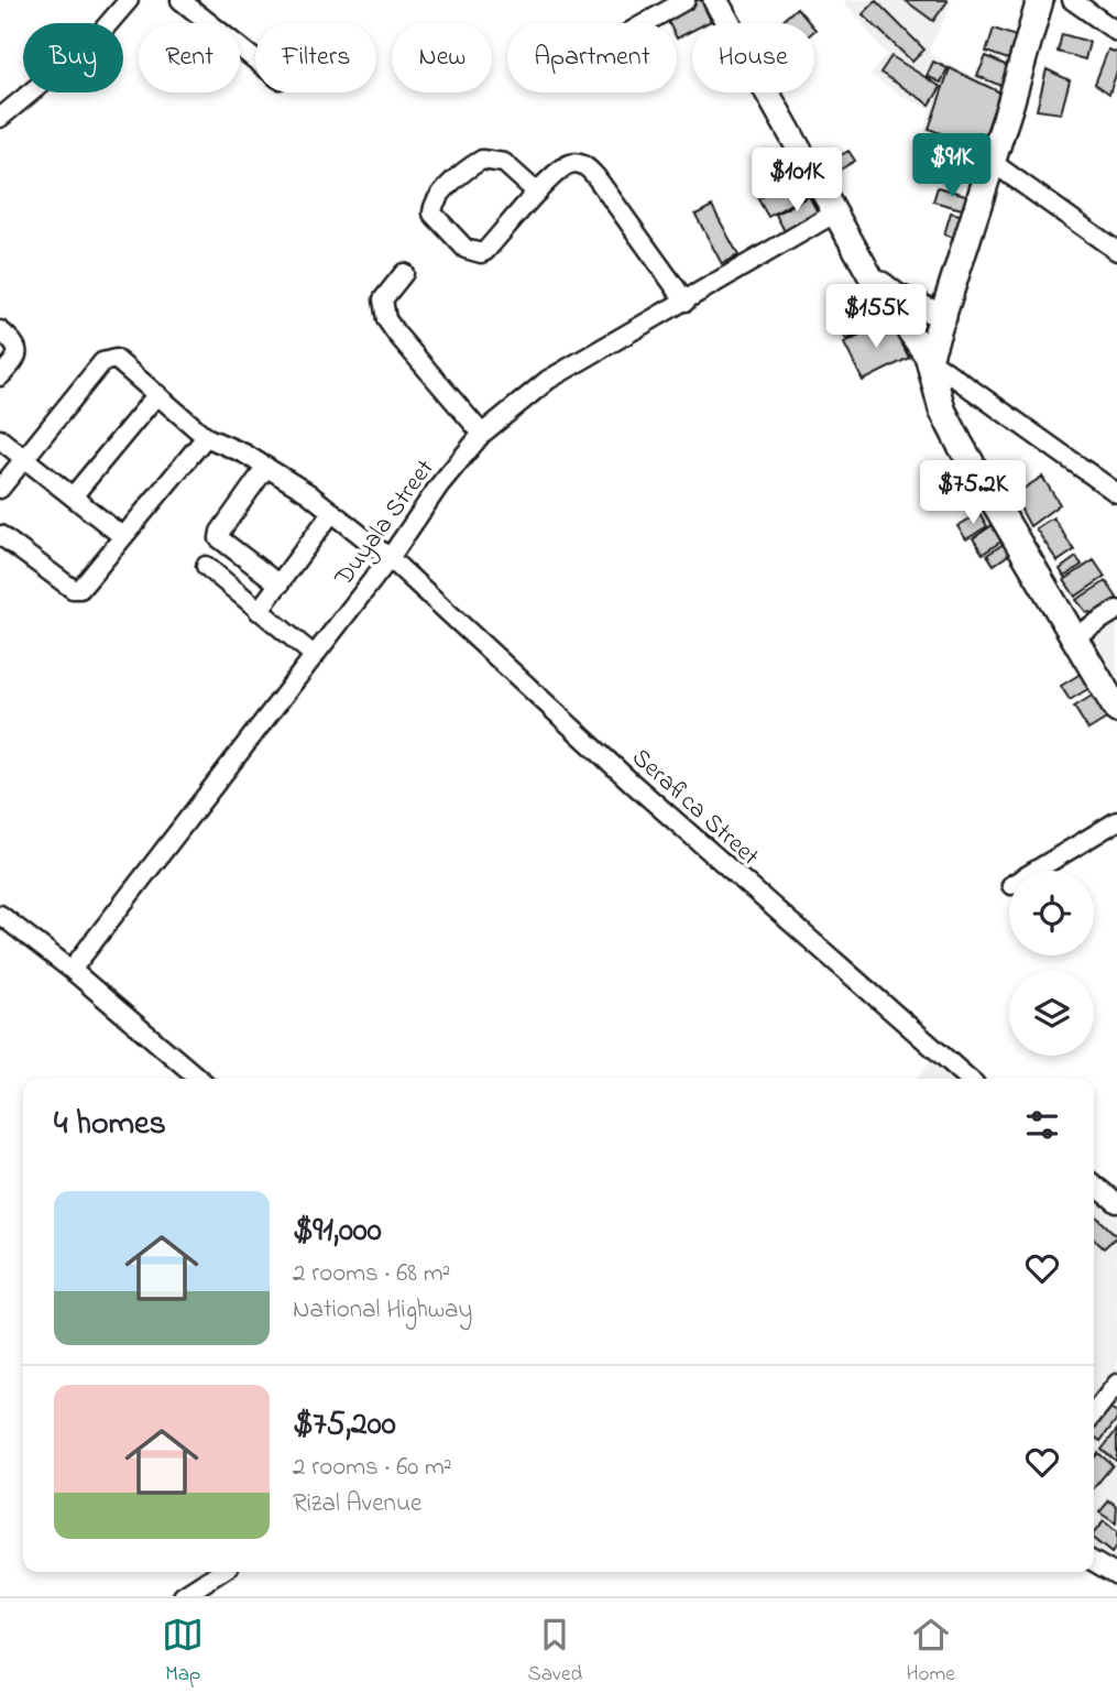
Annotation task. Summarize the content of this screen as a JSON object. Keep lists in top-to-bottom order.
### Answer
{
  "streets": {
    "street": ["Duyala Street", "Serafica Street"]
  },
  "crossings": [
    ["Duyala Street", "Serafica Street"]
  ],
  "page": {
    "chip": [
      "Buy",
      "Rent",
      "Filters",
      "New",
      "Apartment",
      "House"
    ],
    "price": [
      "$91K",
      "$101K",
      "$155K",
      "$75.2K"
    ],
    "heading": "4 homes",
    "list": [
      {
        "name": "$91,000",
        "note": "2 rooms · 68 m² · National Highway"
      },
      {
        "name": "$75,200",
        "note": "2 rooms · 60 m² · Rizal Avenue"
      }
    ],
    "tabs": ["Map", "Saved", "Home"]
  }
}
